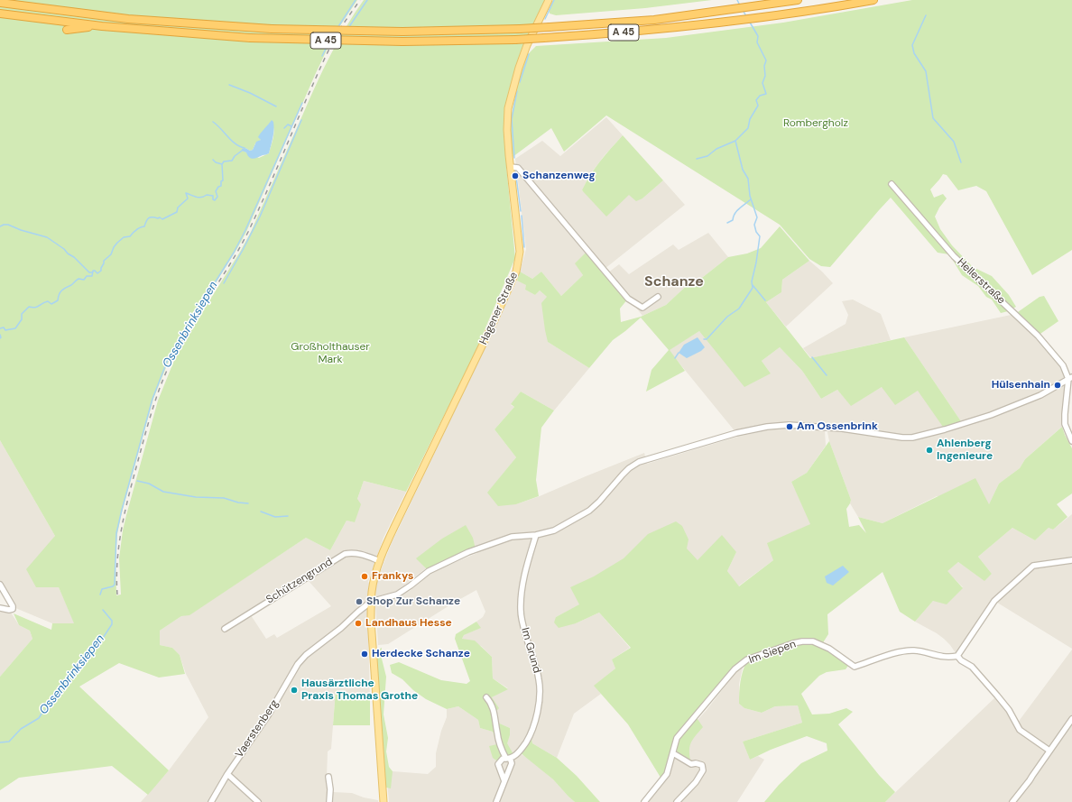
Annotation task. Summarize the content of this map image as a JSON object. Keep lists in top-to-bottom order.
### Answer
{
  "streets": {
    "highway": ["A 45"],
    "main road": ["Hagener Straße"],
    "street": [
      "Hellerstraße",
      "Schützengrund",
      "Im Grund",
      "Im Siepen",
      "Vaerstenberg"
    ]
  },
  "crossings": [
    ["Hagener Straße", "Schützengrund"],
    ["Hagener Straße", "Vaerstenberg"]
  ],
  "districts": ["Schanze"],
  "water": ["Ossenbrinksiepen"],
  "parks": ["Rombergholz", "Großholthauser Mark"],
  "places": [
    "Schanzenweg",
    "Hülsenhain",
    "Am Ossenbrink",
    "Ahlenberg Ingenieure",
    "Frankys",
    "Shop Zur Schanze",
    "Landhaus Hesse",
    "Herdecke Schanze",
    "Hausärztliche Praxis Thomas Grothe"
  ]
}
